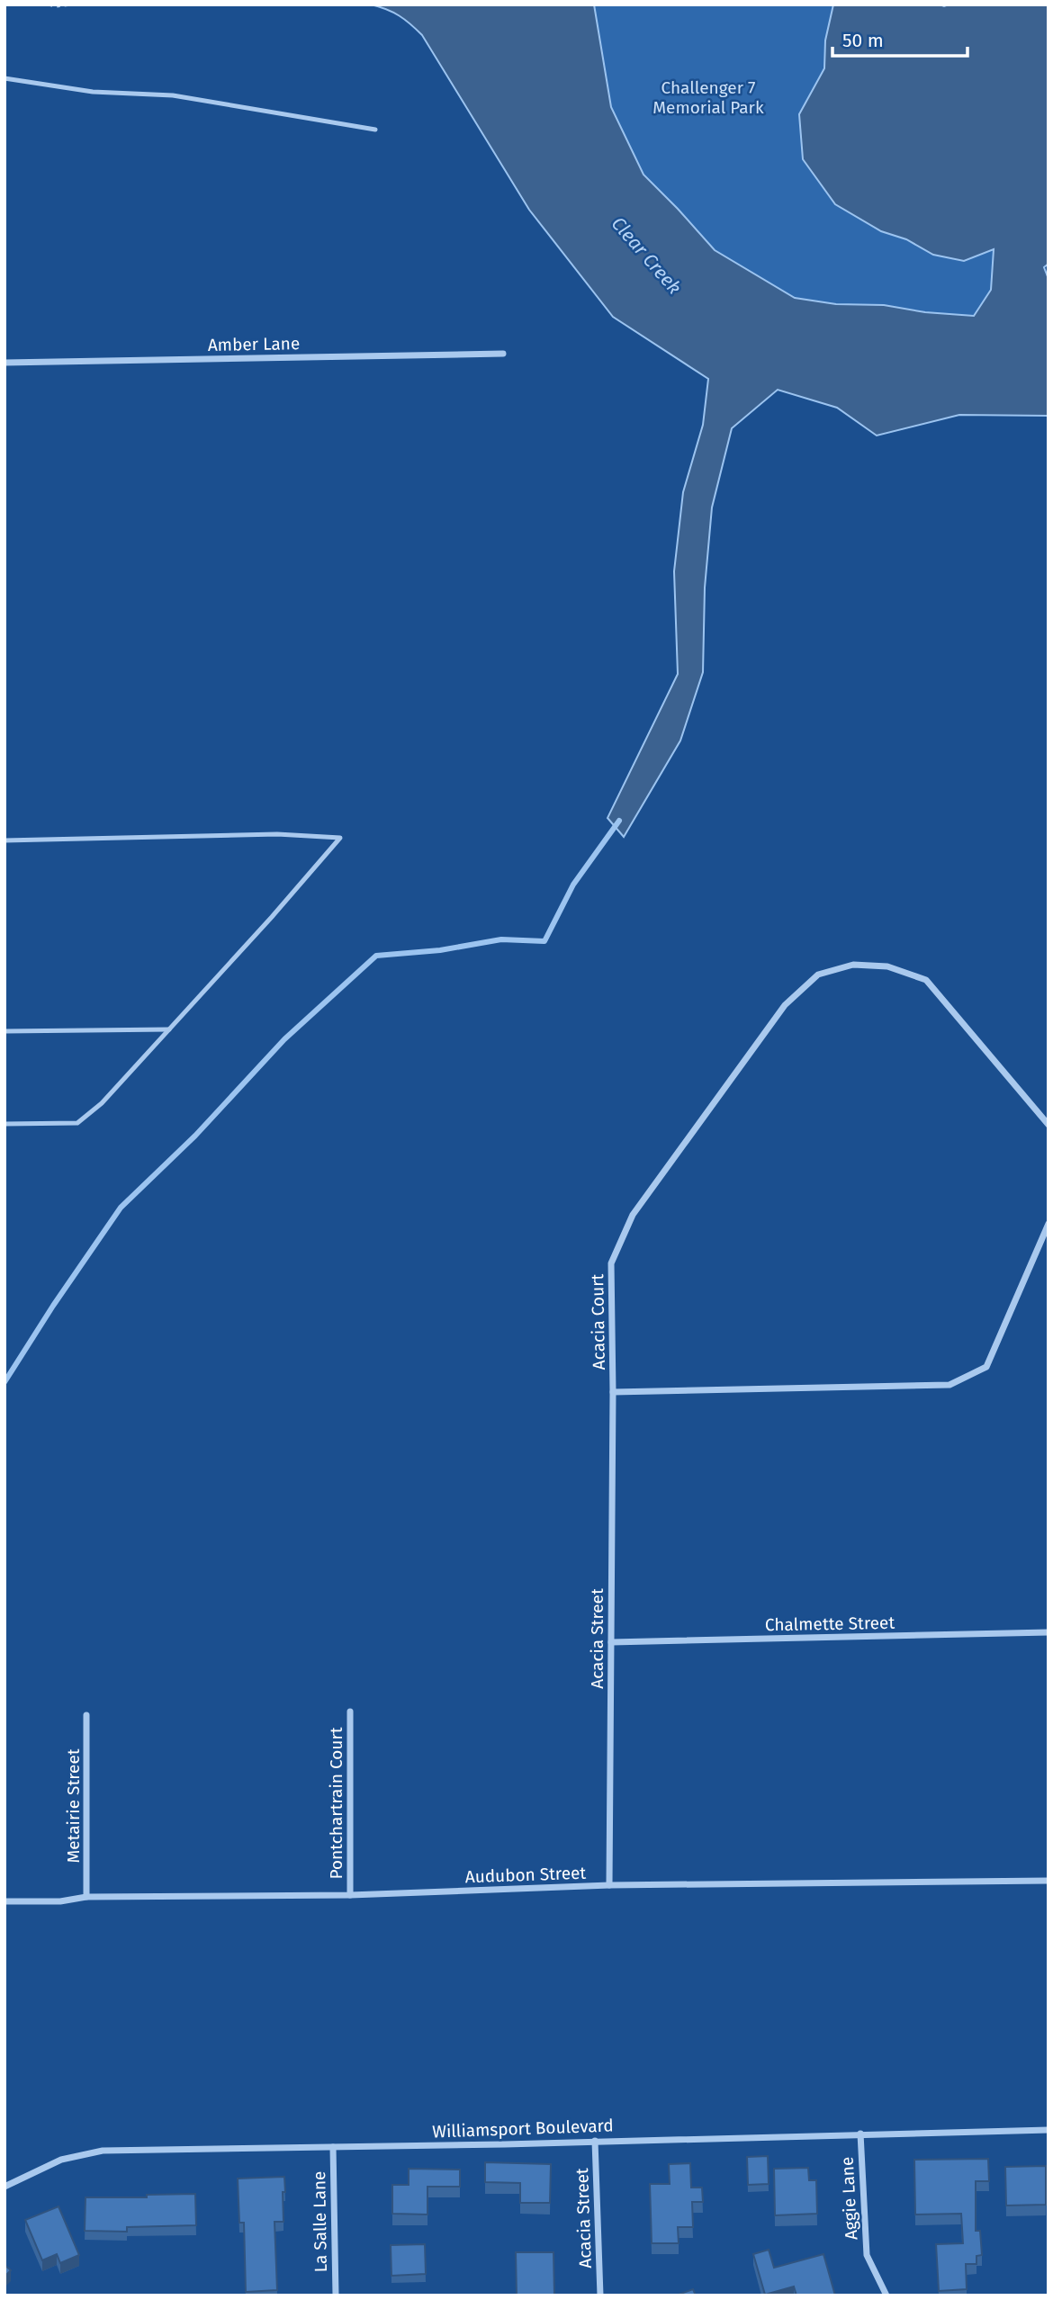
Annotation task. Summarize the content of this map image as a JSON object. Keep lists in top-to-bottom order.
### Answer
{
  "streets": {
    "street": [
      "Amber Lane",
      "Acacia Court",
      "Chalmette Street",
      "Acacia Street",
      "Pontchartrain Court",
      "Metairie Street",
      "Audubon Street",
      "Williamsport Boulevard",
      "Aggie Lane",
      "La Salle Lane"
    ]
  },
  "crossings": [
    ["Acacia Court", "Acacia Street"],
    ["Chalmette Street", "Acacia Street"],
    ["Acacia Street", "Audubon Street"],
    ["Acacia Street", "Williamsport Boulevard"],
    ["Pontchartrain Court", "Audubon Street"],
    ["Metairie Street", "Audubon Street"],
    ["Williamsport Boulevard", "Aggie Lane"],
    ["Williamsport Boulevard", "La Salle Lane"]
  ],
  "water": ["Clear Creek"],
  "parks": ["Challenger 7 Memorial Park"],
  "scale_bar": "50 m"
}
